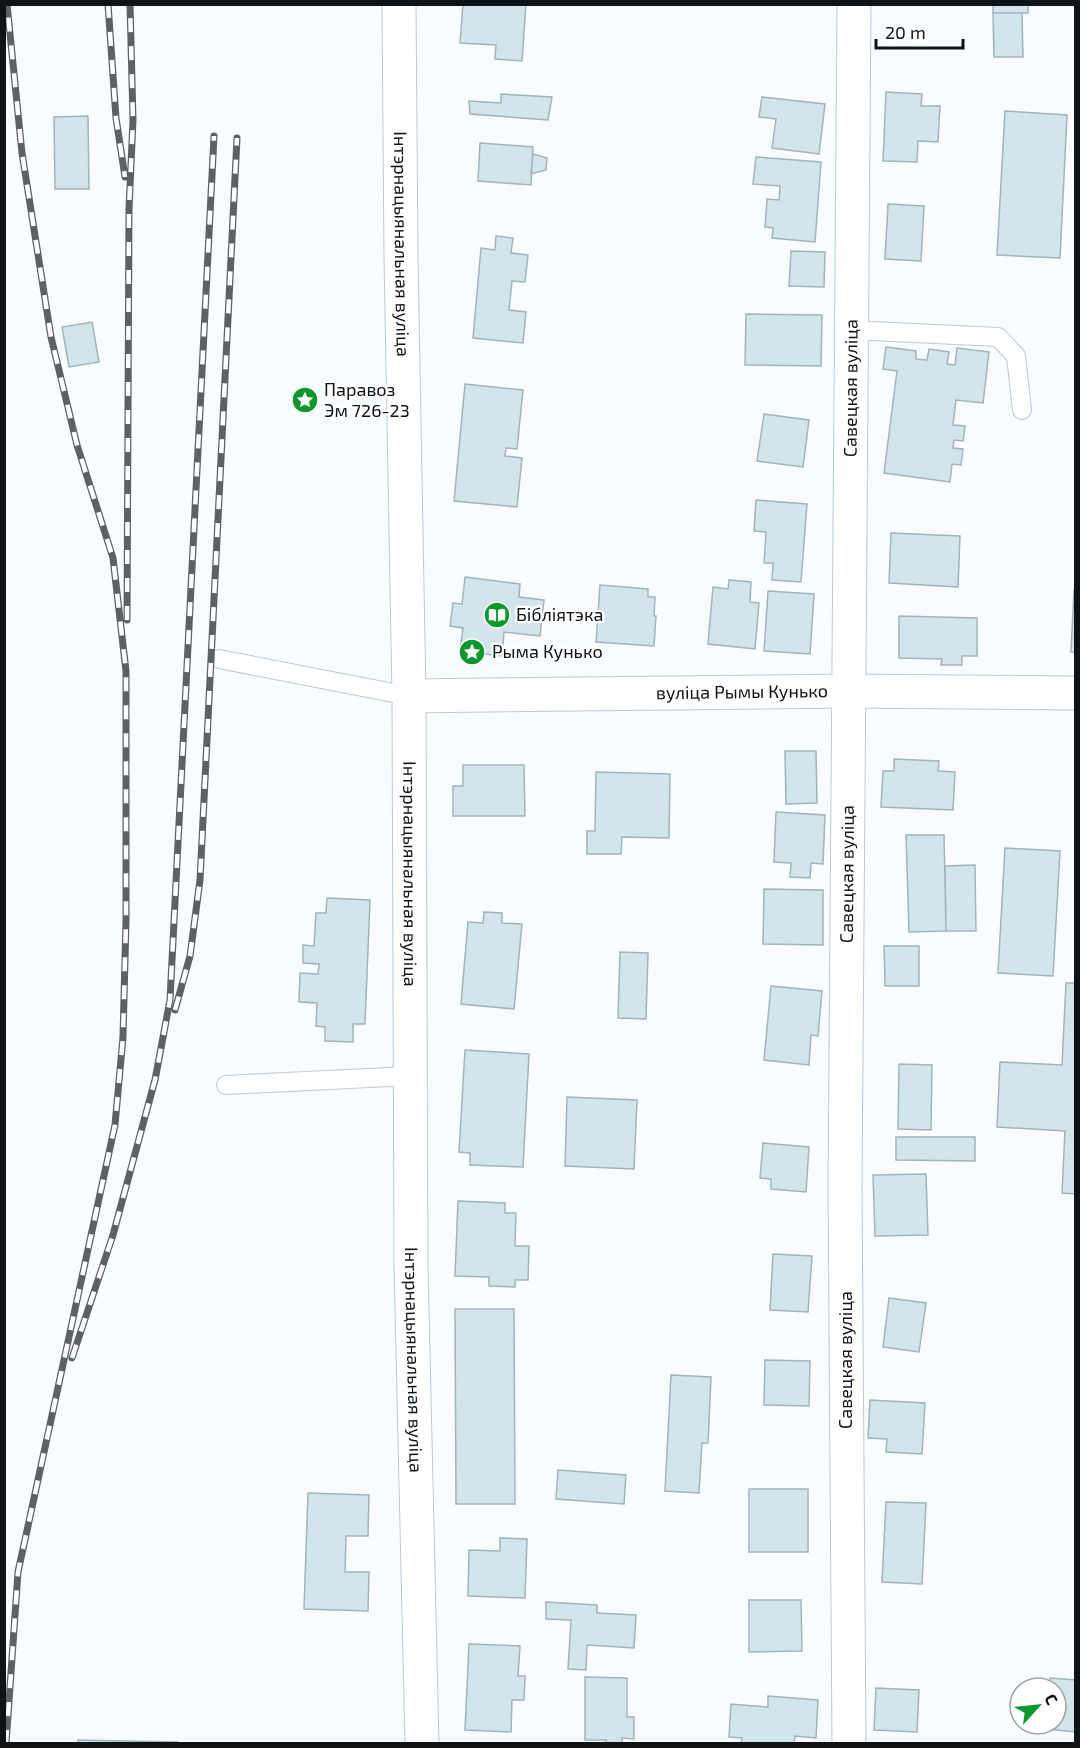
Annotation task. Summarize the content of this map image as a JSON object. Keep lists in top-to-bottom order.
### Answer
{
  "streets": {
    "street": ["Інтэрнацыянальная вуліца", "Савецкая вуліца", "вуліца Рымы Кунько"]
  },
  "crossings": [
    ["Інтэрнацыянальная вуліца", "вуліца Рымы Кунько"],
    ["Савецкая вуліца", "вуліца Рымы Кунько"]
  ],
  "places": {
    "place": ["Паравоз Эм 726-23", "Рыма Кунько"],
    "library": ["Бібліятэка"]
  },
  "scale_bar": "20 m",
  "north": "top right"
}
